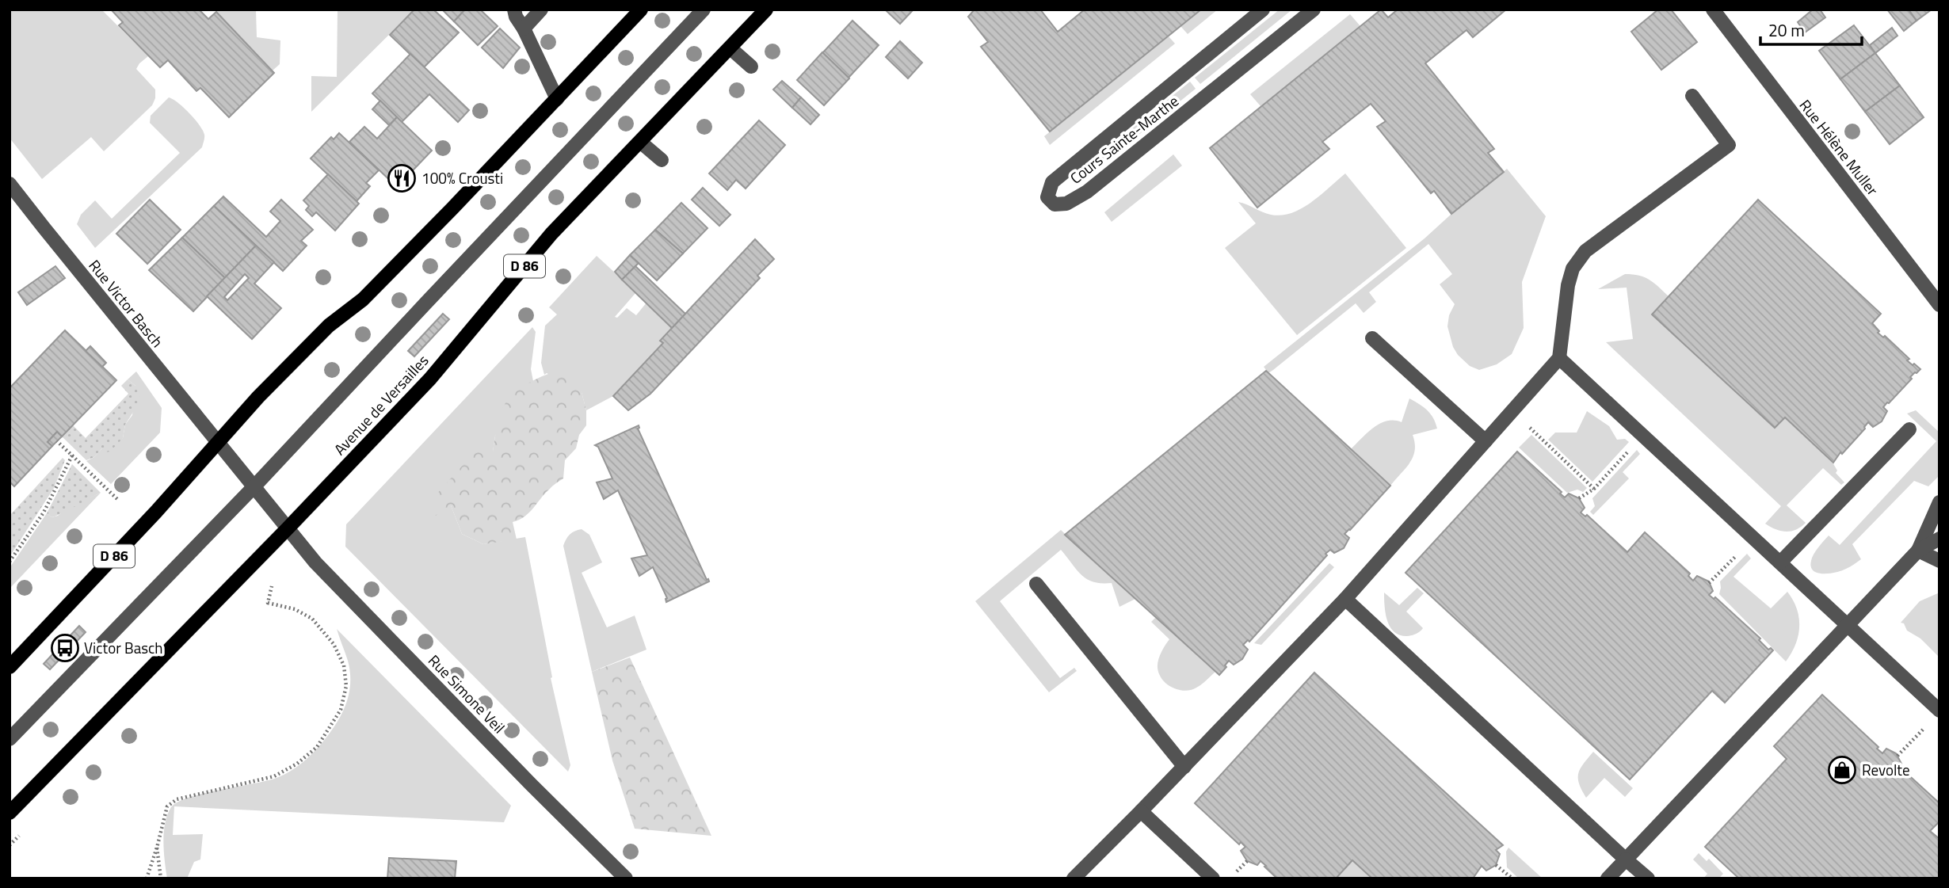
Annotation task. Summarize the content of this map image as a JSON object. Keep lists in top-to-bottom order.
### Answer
{
  "streets": {
    "main road": ["D 86", "Avenue de Versailles"],
    "street": [
      "Cours Sainte-Marthe",
      "Rue Hélène Muller",
      "Rue Victor Basch",
      "Rue Simone Veil"
    ]
  },
  "crossings": [
    ["D 86", "Rue Victor Basch"],
    ["Rue Victor Basch", "Rue Simone Veil"],
    ["Avenue de Versailles", "Rue Simone Veil"]
  ],
  "places": {
    "restaurant": ["100% Crousti"],
    "bus stop": ["Victor Basch"],
    "shop": ["Revolte"]
  },
  "scale_bar": "20 m"
}
